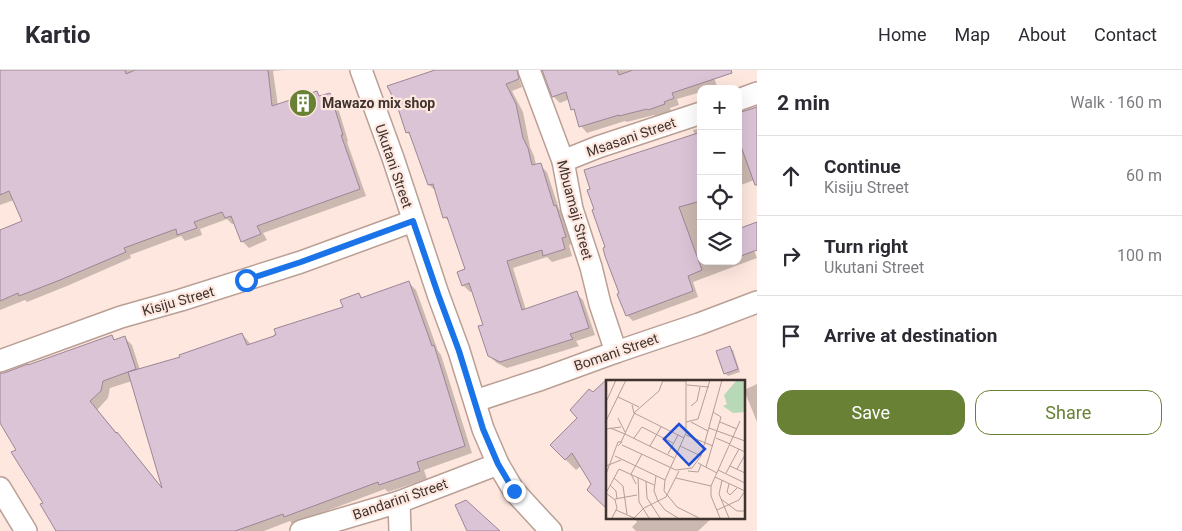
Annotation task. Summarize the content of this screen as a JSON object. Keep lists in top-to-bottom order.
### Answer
{
  "streets": {
    "street": [
      "Msasani Street",
      "Ukutani Street",
      "Mbuamaji Street",
      "Kisiju Street",
      "Bomani Street",
      "Bandarini Street"
    ]
  },
  "crossings": [
    ["Msasani Street", "Mbuamaji Street"],
    ["Ukutani Street", "Kisiju Street"],
    ["Ukutani Street", "Bomani Street"],
    ["Ukutani Street", "Bandarini Street"],
    ["Mbuamaji Street", "Bomani Street"]
  ],
  "places": {
    "building": ["Mawazo mix shop"]
  },
  "page": {
    "header": "Kartio",
    "nav": [
      "Home",
      "Map",
      "About",
      "Contact"
    ],
    "heading": ["2 min", "Walk · 160 m"],
    "map_buttons": ["+", "−"],
    "list": [
      ["Continue", "Kisiju Street", "60 m"],
      ["Turn right", "Ukutani Street", "100 m"],
      "Arrive at destination"
    ],
    "buttons": ["Save", "Share"]
  }
}
